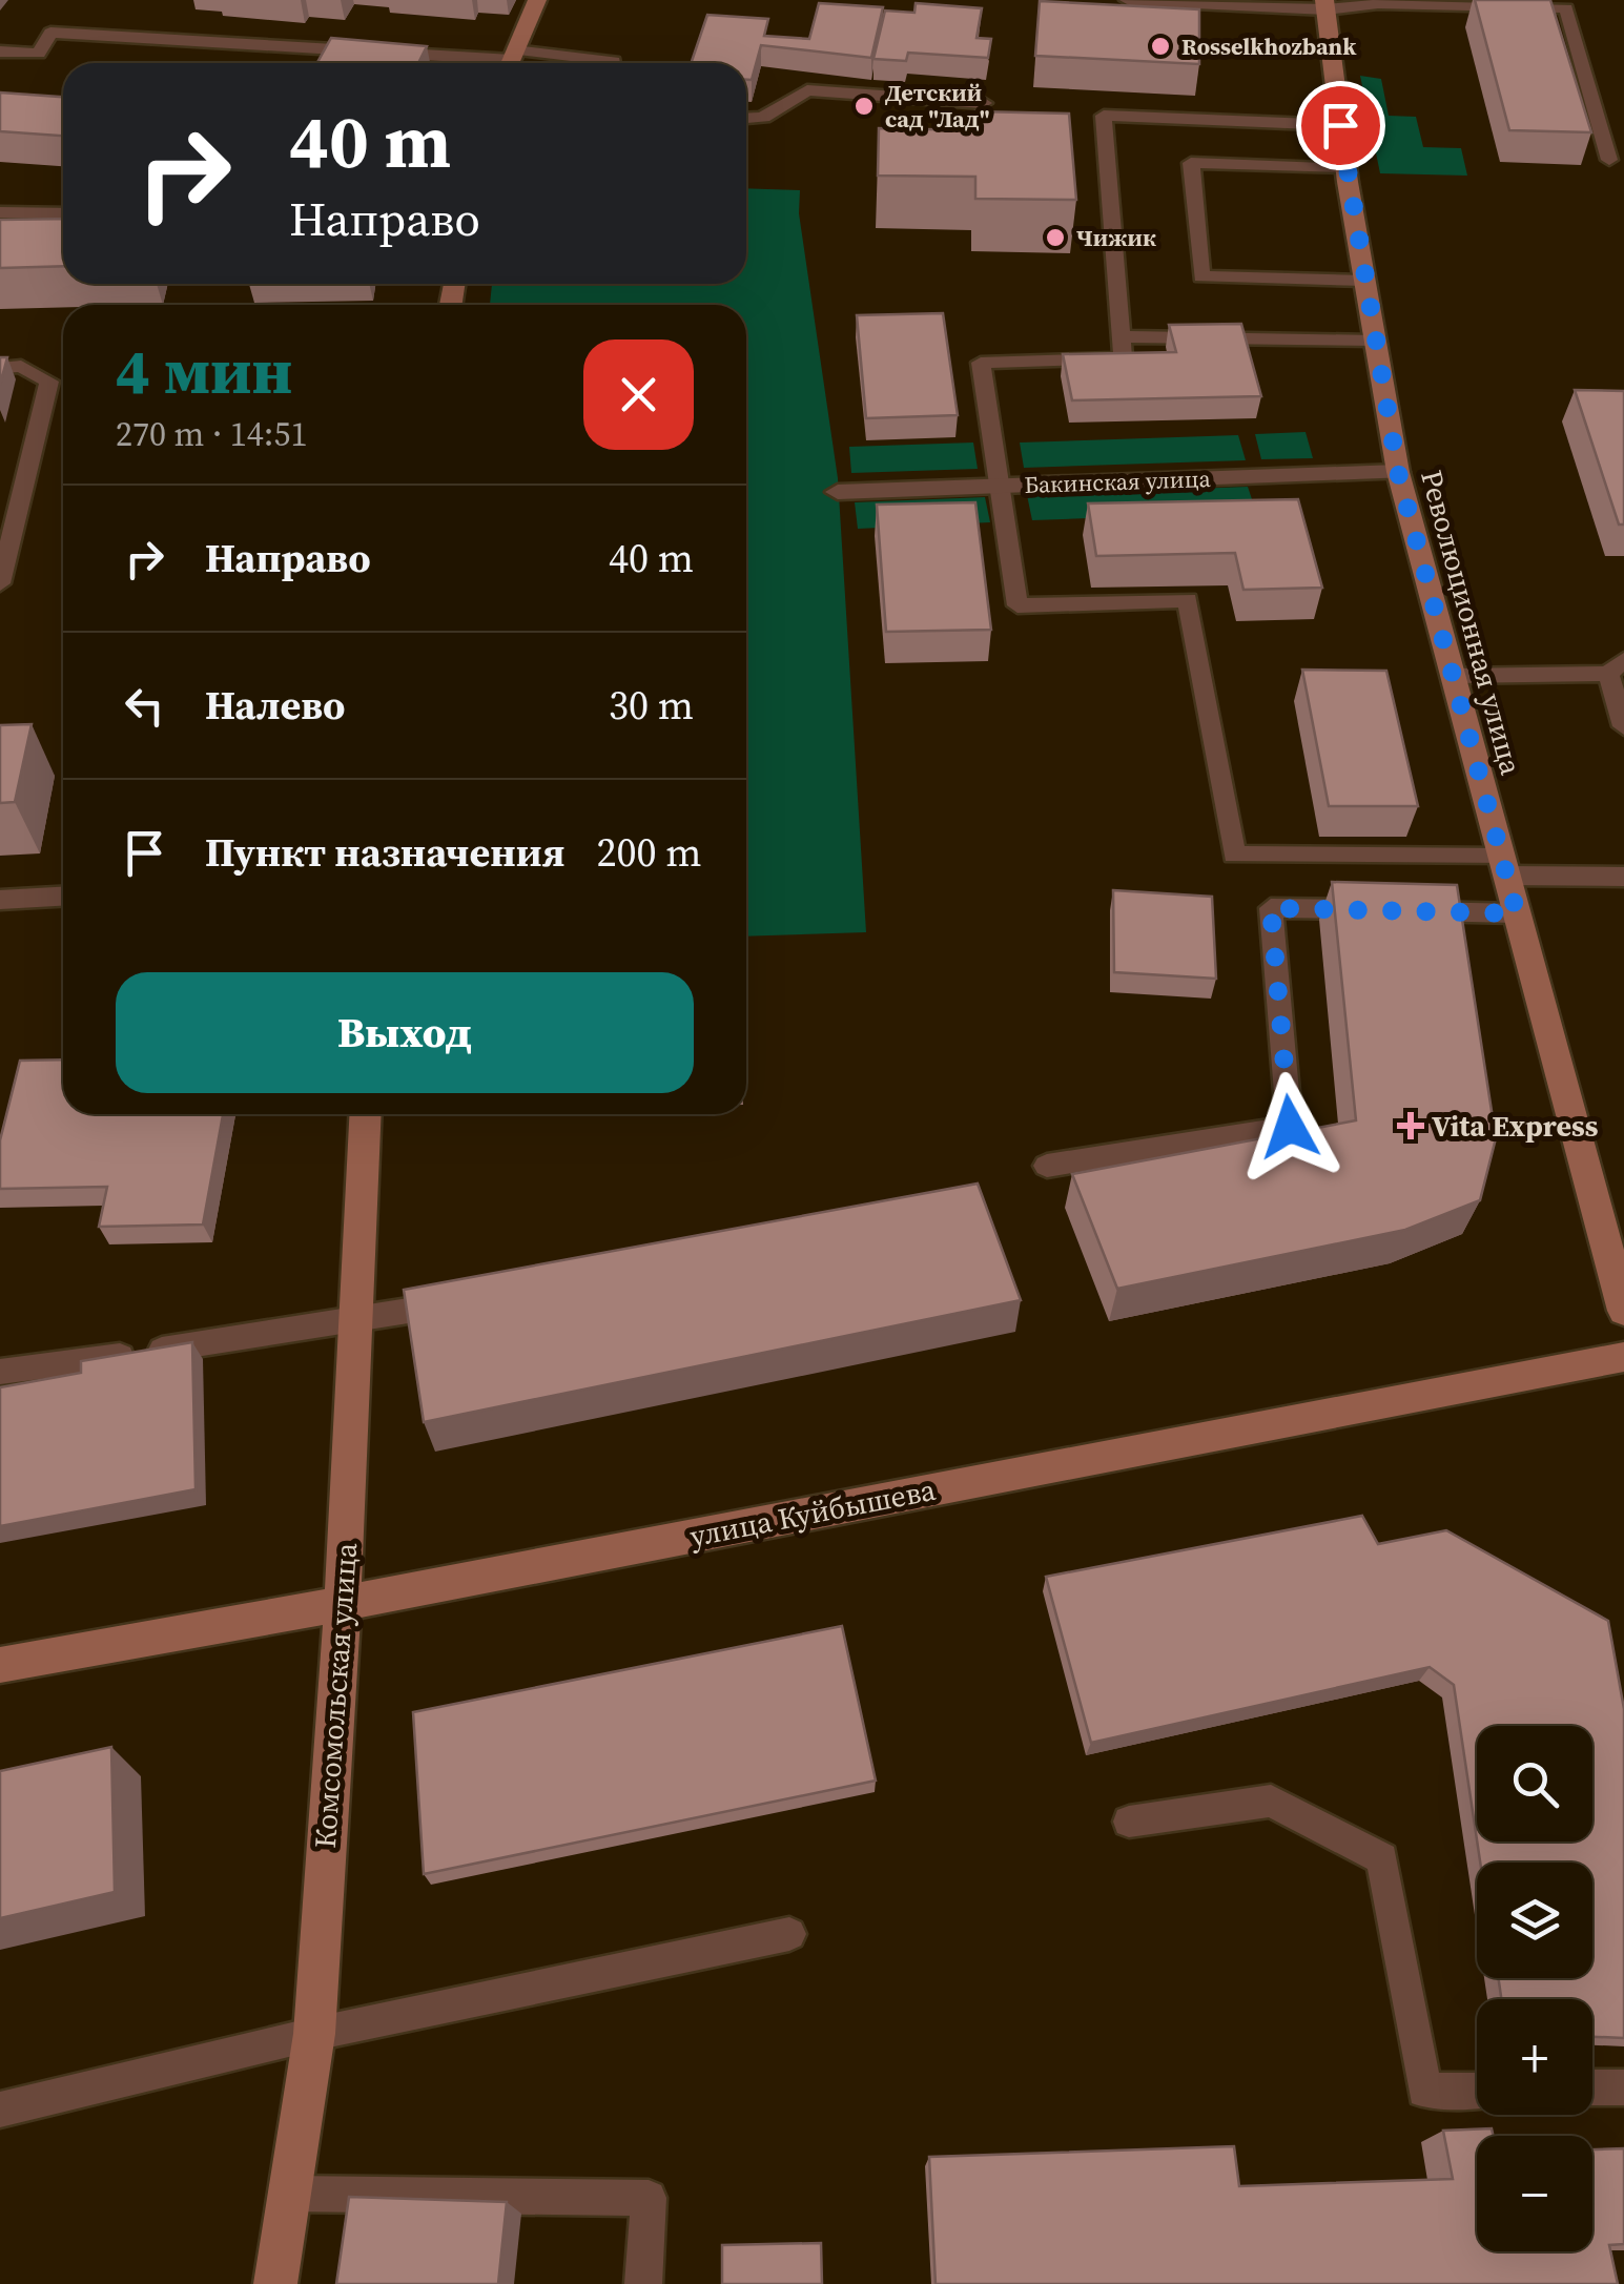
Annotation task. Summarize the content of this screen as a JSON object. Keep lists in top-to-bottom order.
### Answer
{
  "streets": {
    "main road": ["Революционная улица", "улица Куйбышева", "Комсомольская улица"],
    "street": ["Бакинская улица"]
  },
  "crossings": [
    ["Бакинская улица", "Революционная улица"],
    ["улица Куйбышева", "Комсомольская улица"]
  ],
  "places": {
    "other": ["Rosselkhozbank", "Детский сад \"Лад\"", "Чижик"],
    "health": ["Vita Express"]
  },
  "page": {
    "turn": ["40 m", "Направо"],
    "heading": ["4 мин", "270 m · 14:51"],
    "list": [
      {
        "name": "Направо",
        "value": "40 m"
      },
      {
        "name": "Налево",
        "value": "30 m"
      },
      {
        "name": "Пункт назначения",
        "value": "200 m"
      }
    ],
    "buttons": "Выход",
    "map_buttons": ["+", "−"]
  }
}
